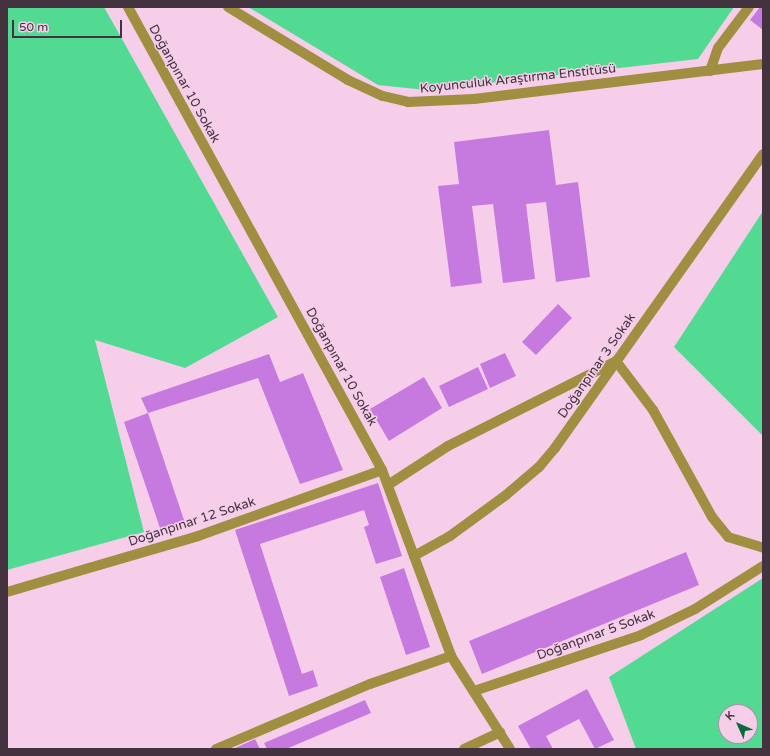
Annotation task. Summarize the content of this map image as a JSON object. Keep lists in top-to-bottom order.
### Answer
{
  "streets": {
    "street": [
      "Koyunculuk Araştırma Enstitüsü",
      "Doğanpınar 10 Sokak",
      "Doğanpınar 3 Sokak",
      "Doğanpınar 12 Sokak",
      "Doğanpınar 5 Sokak"
    ]
  },
  "crossings": [
    ["Doğanpınar 10 Sokak", "Doğanpınar 3 Sokak"],
    ["Doğanpınar 10 Sokak", "Doğanpınar 12 Sokak"],
    ["Doğanpınar 10 Sokak", "Doğanpınar 5 Sokak"]
  ],
  "scale_bar": "50 m",
  "north": "top left"
}
